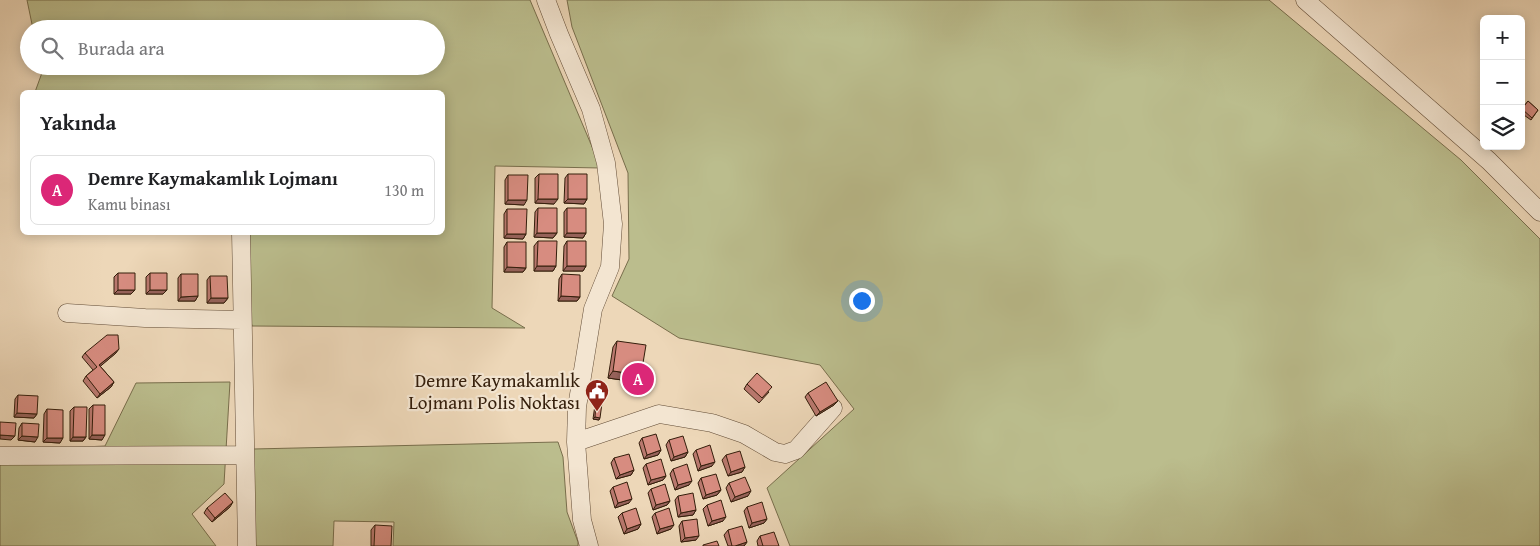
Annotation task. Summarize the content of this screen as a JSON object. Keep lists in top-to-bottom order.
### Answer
{
  "places": {
    "public building": ["Demre Kaymakamlık Lojmanı Polis Noktası"]
  },
  "page": {
    "map_buttons": ["+", "−"],
    "search": "Burada ara",
    "heading": "Yakında",
    "list": [
      {
        "mark": "A",
        "name": "Demre Kaymakamlık Lojmanı",
        "note": "Kamu binası",
        "value": "130 m"
      }
    ],
    "pins": "A"
  }
}
